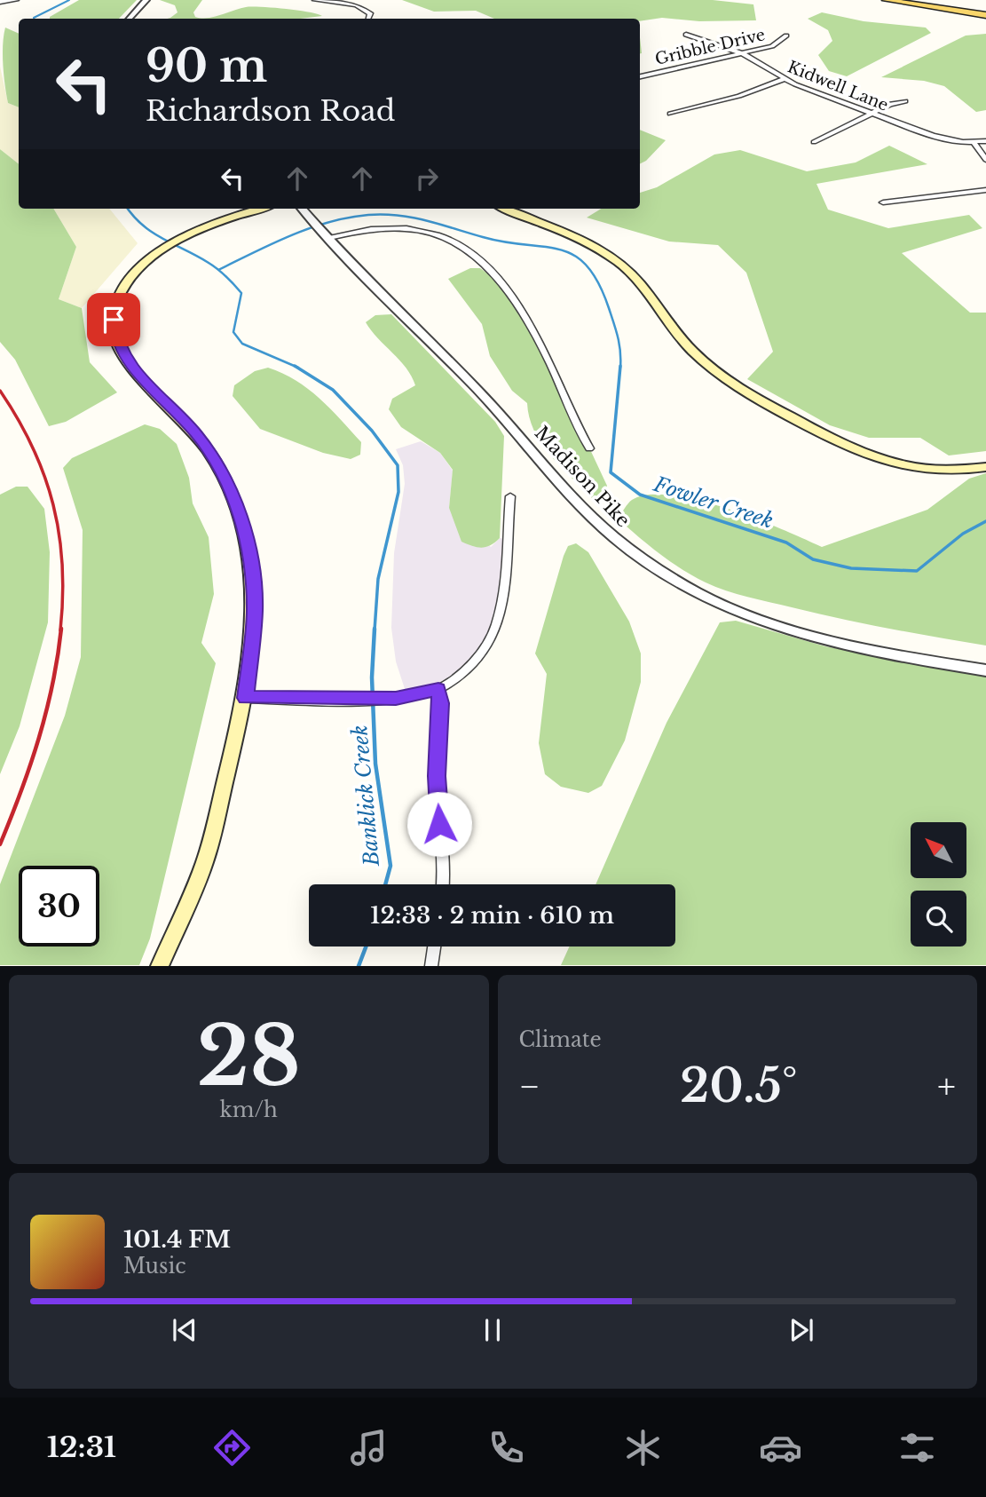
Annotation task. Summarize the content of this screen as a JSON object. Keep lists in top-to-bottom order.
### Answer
{
  "streets": {
    "street": ["Gribble Drive", "Kidwell Lane", "Madison Pike"]
  },
  "crossings": [
    ["Gribble Drive", "Kidwell Lane"]
  ],
  "water": ["Fowler Creek", "Banklick Creek"],
  "north": "top left",
  "page": {
    "turn": ["90 m", "Richardson Road"],
    "limit": "30",
    "trip": "12:33 · 2 min · 610 m",
    "tile": [
      ["28", "km/h"],
      "Climate"
    ],
    "heat": ["−", "20.5°", "+"],
    "song": ["101.4 FM", "Music"],
    "tabs": "12:31"
  }
}
